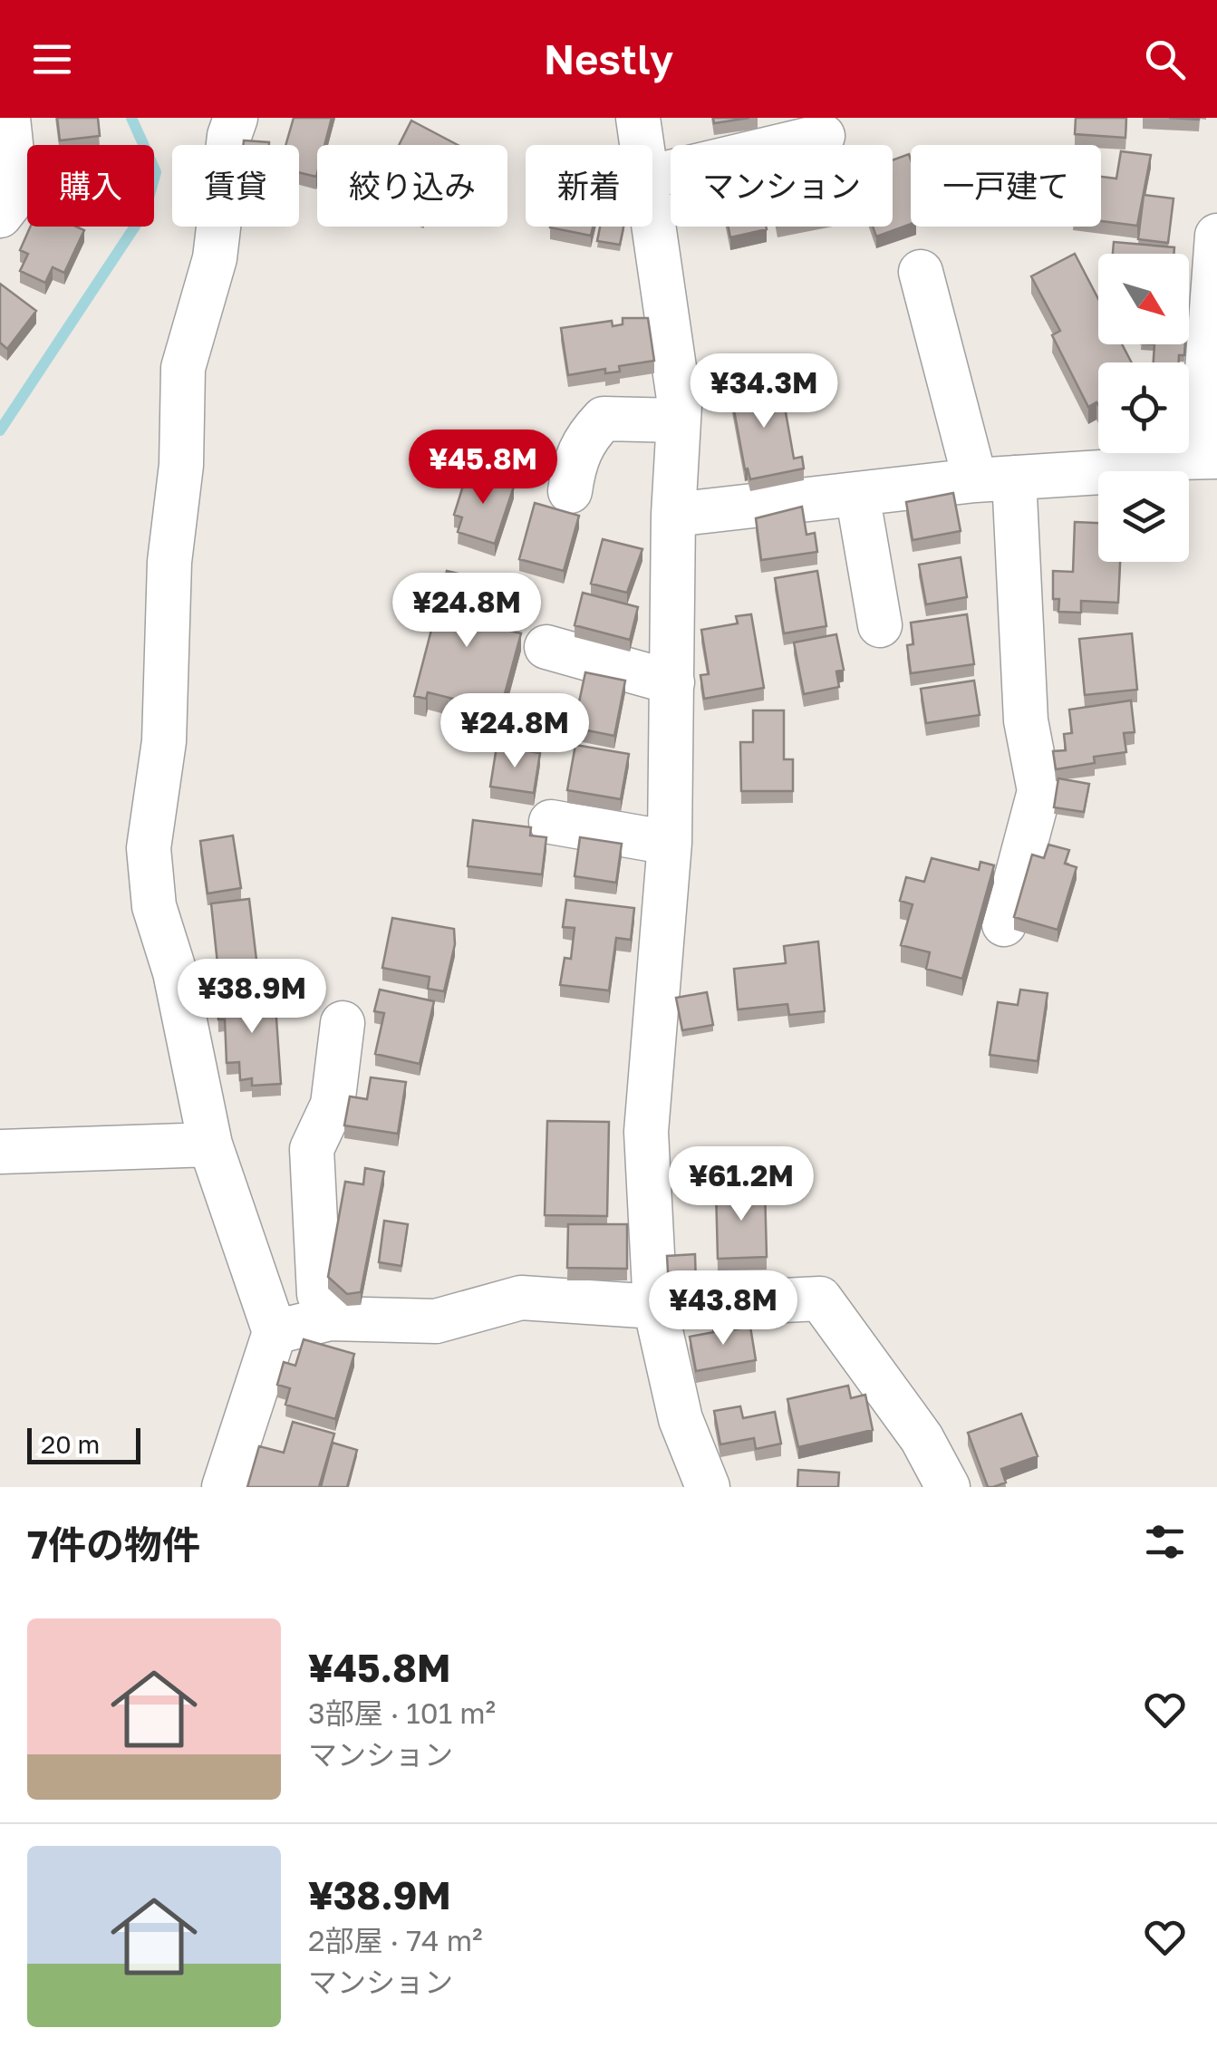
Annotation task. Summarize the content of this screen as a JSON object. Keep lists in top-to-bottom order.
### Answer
{
  "scale_bar": "20 m",
  "north": "bottom right",
  "page": {
    "header": "Nestly",
    "chip": [
      "購入",
      "賃貸",
      "絞り込み",
      "新着",
      "マンション",
      "一戸建て"
    ],
    "price": [
      "¥34.3M",
      "¥45.8M",
      "¥24.8M",
      "¥24.8M",
      "¥38.9M",
      "¥61.2M",
      "¥43.8M"
    ],
    "scale": "20 m",
    "heading": "7件の物件",
    "list": [
      {
        "name": "¥45.8M",
        "note": "3部屋 · 101 m² · マンション"
      },
      {
        "name": "¥38.9M",
        "note": "2部屋 · 74 m² · マンション"
      }
    ]
  }
}
